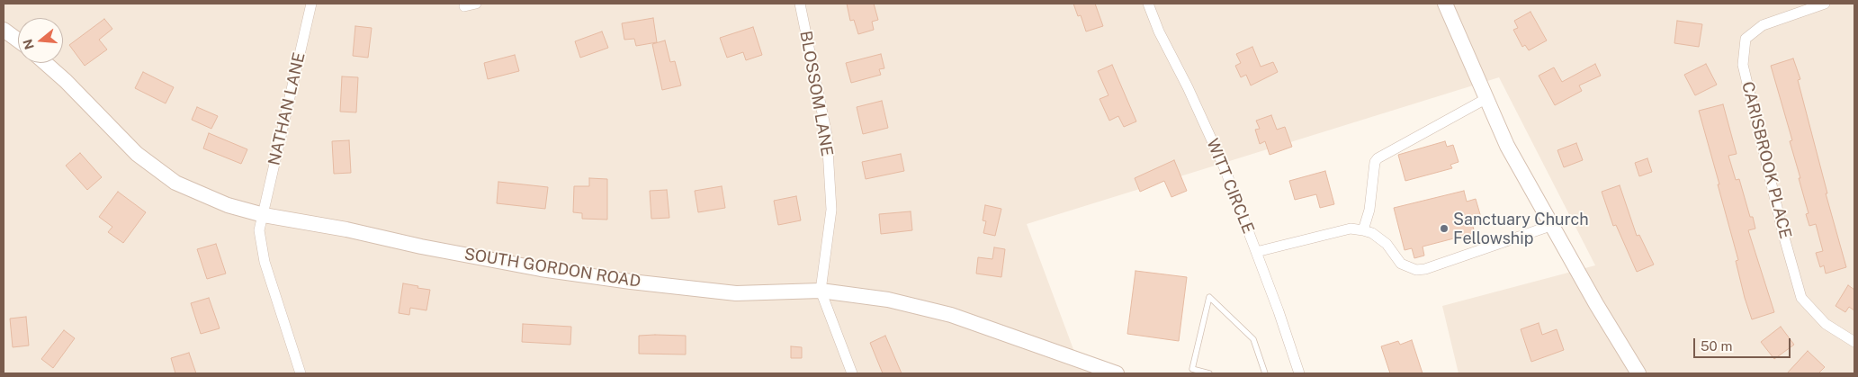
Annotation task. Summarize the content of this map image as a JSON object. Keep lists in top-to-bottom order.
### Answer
{
  "streets": {
    "street": [
      "BLOSSOM LANE",
      "NATHAN LANE",
      "CARISBROOK PLACE",
      "WITT CIRCLE",
      "SOUTH GORDON ROAD"
    ]
  },
  "crossings": [
    ["BLOSSOM LANE", "SOUTH GORDON ROAD"],
    ["NATHAN LANE", "SOUTH GORDON ROAD"]
  ],
  "places": ["Sanctuary Church Fellowship"],
  "scale_bar": "50 m",
  "north": "left"
}
